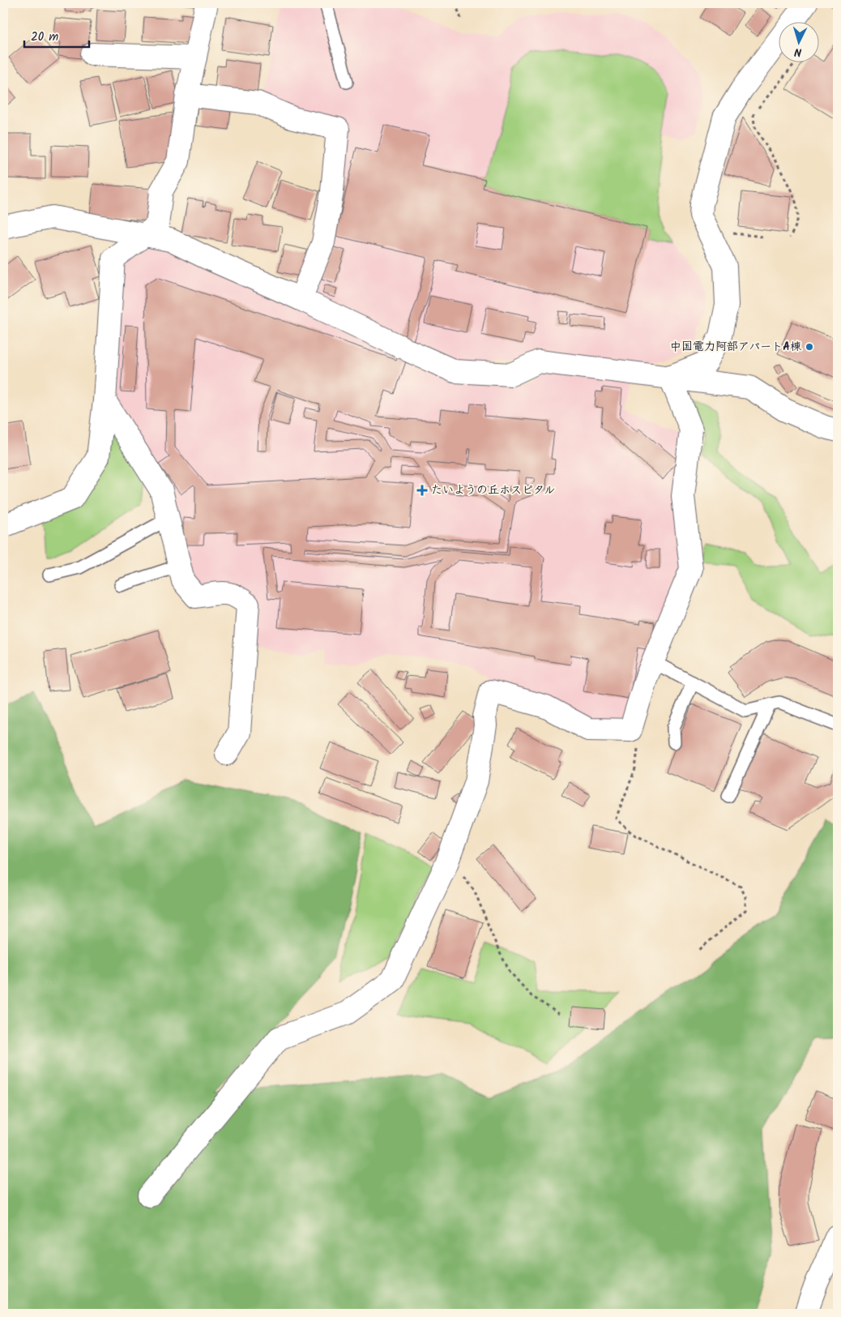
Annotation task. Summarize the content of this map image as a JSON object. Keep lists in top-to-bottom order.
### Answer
{
  "places": {
    "other": ["中国電力阿部アパートA棟"],
    "health": ["たいようの丘ホスピタル"]
  },
  "scale_bar": "20 m",
  "north": "bottom"
}
